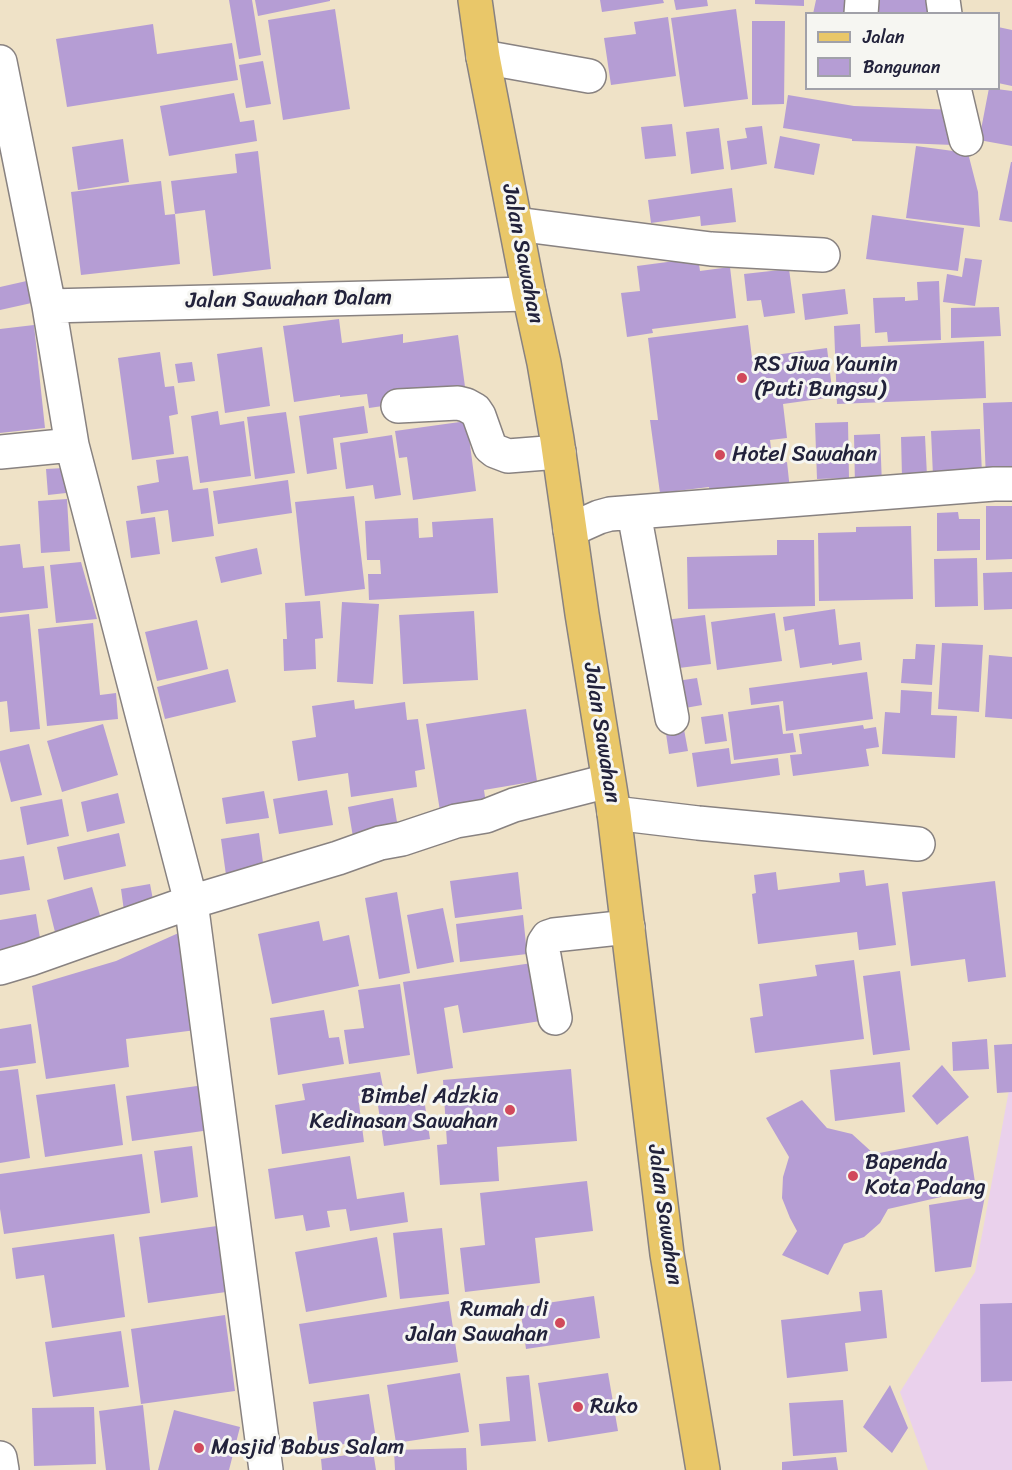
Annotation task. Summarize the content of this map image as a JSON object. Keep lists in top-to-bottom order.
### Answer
{
  "streets": {
    "main road": ["Jalan Sawahan"],
    "street": ["Jalan Sawahan Dalam"]
  },
  "crossings": [
    ["Jalan Sawahan", "Jalan Sawahan Dalam"]
  ],
  "places": [
    "RS Jiwa Yaunin (Puti Bungsu)",
    "Hotel Sawahan",
    "Bimbel Adzkia Kedinasan Sawahan",
    "Bapenda Kota Padang",
    "Rumah di Jalan Sawahan",
    "Ruko",
    "Masjid Babus Salam"
  ],
  "legend": ["Jalan", "Bangunan"]
}
